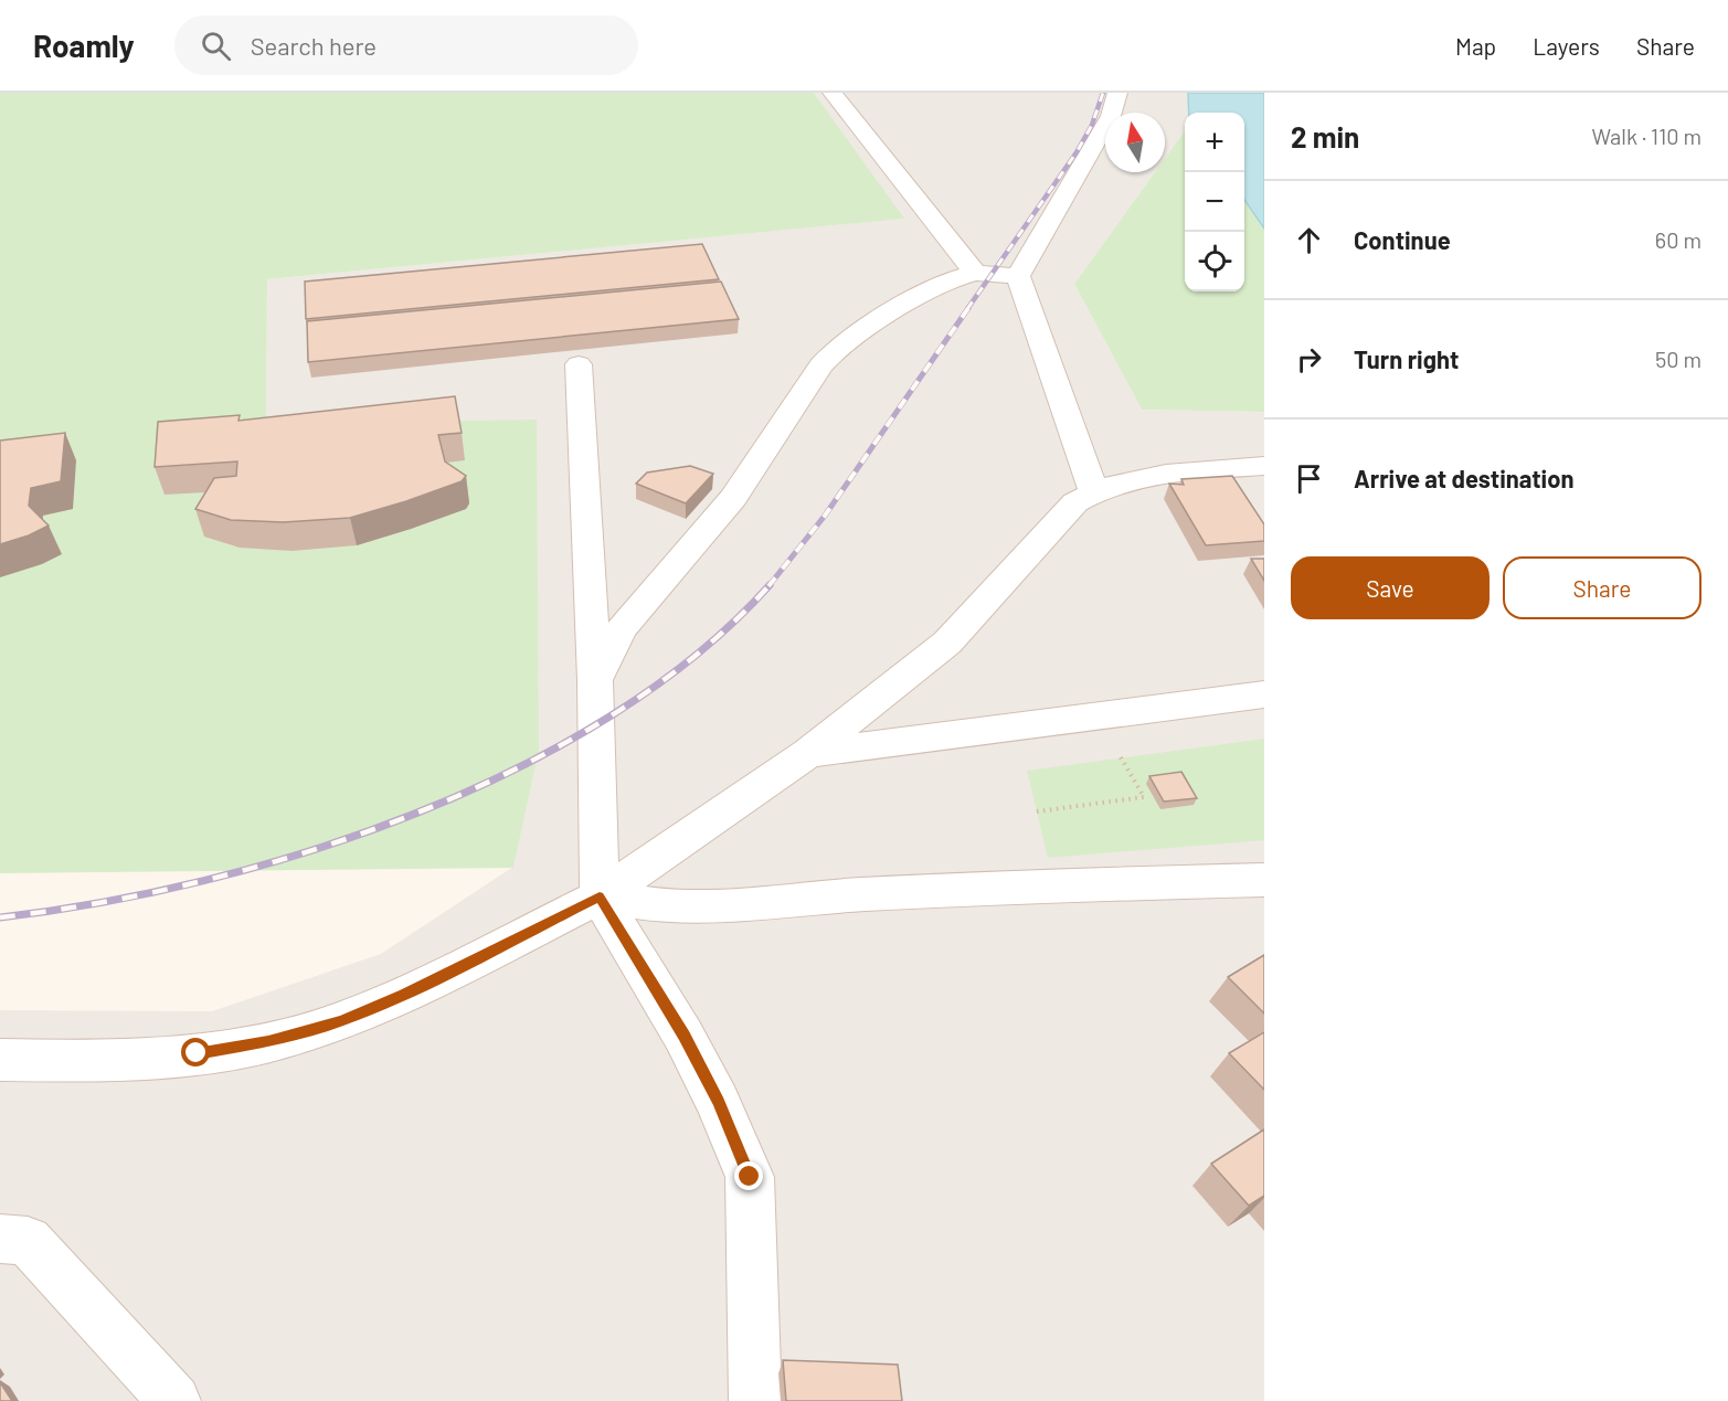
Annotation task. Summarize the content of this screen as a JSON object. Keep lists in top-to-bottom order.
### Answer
{
  "north": "top",
  "page": {
    "header": "Roamly",
    "search": "Search here",
    "nav": ["Map", "Layers", "Share"],
    "heading": ["2 min", "Walk · 110 m"],
    "map_buttons": ["+", "−"],
    "list": [
      ["Continue", "60 m"],
      ["Turn right", "50 m"],
      "Arrive at destination"
    ],
    "buttons": ["Save", "Share"]
  }
}
